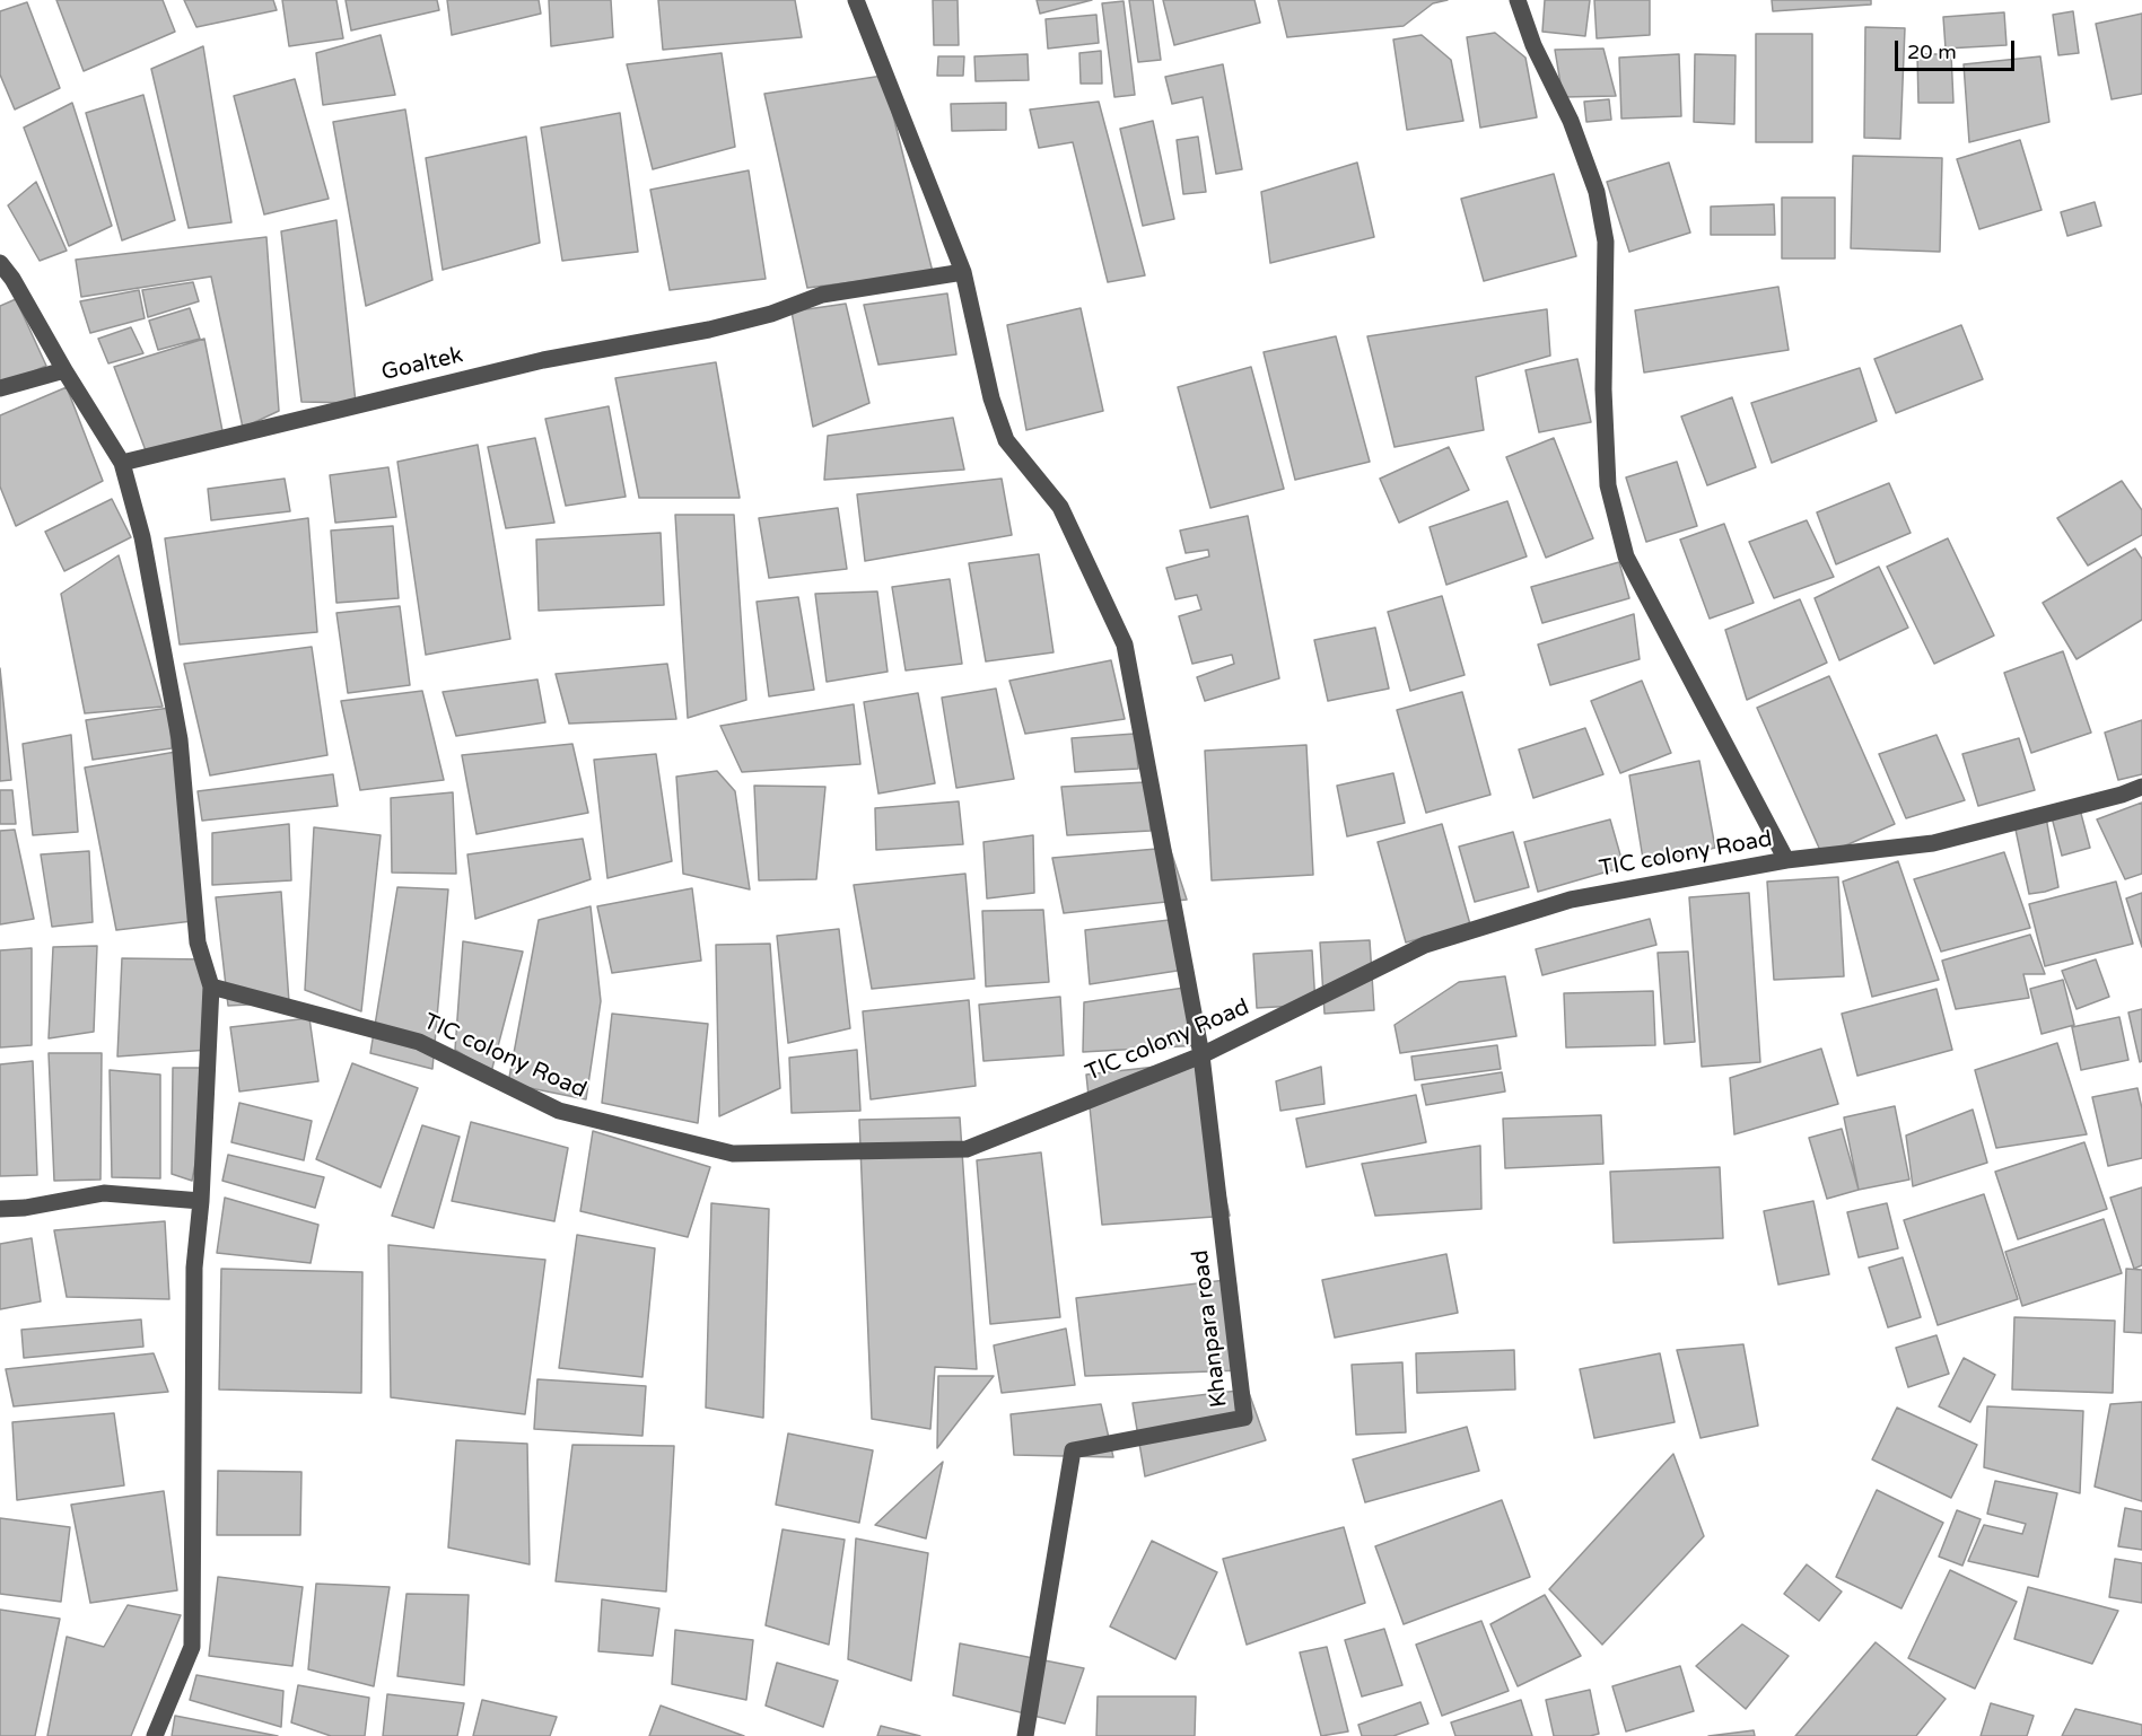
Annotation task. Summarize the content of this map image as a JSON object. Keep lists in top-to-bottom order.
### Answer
{
  "streets": {
    "street": ["Goaltek", "TIC colony Road", "Khanpara road"]
  },
  "crossings": [
    ["TIC colony Road", "Khanpara road"]
  ],
  "scale_bar": "20 m"
}
